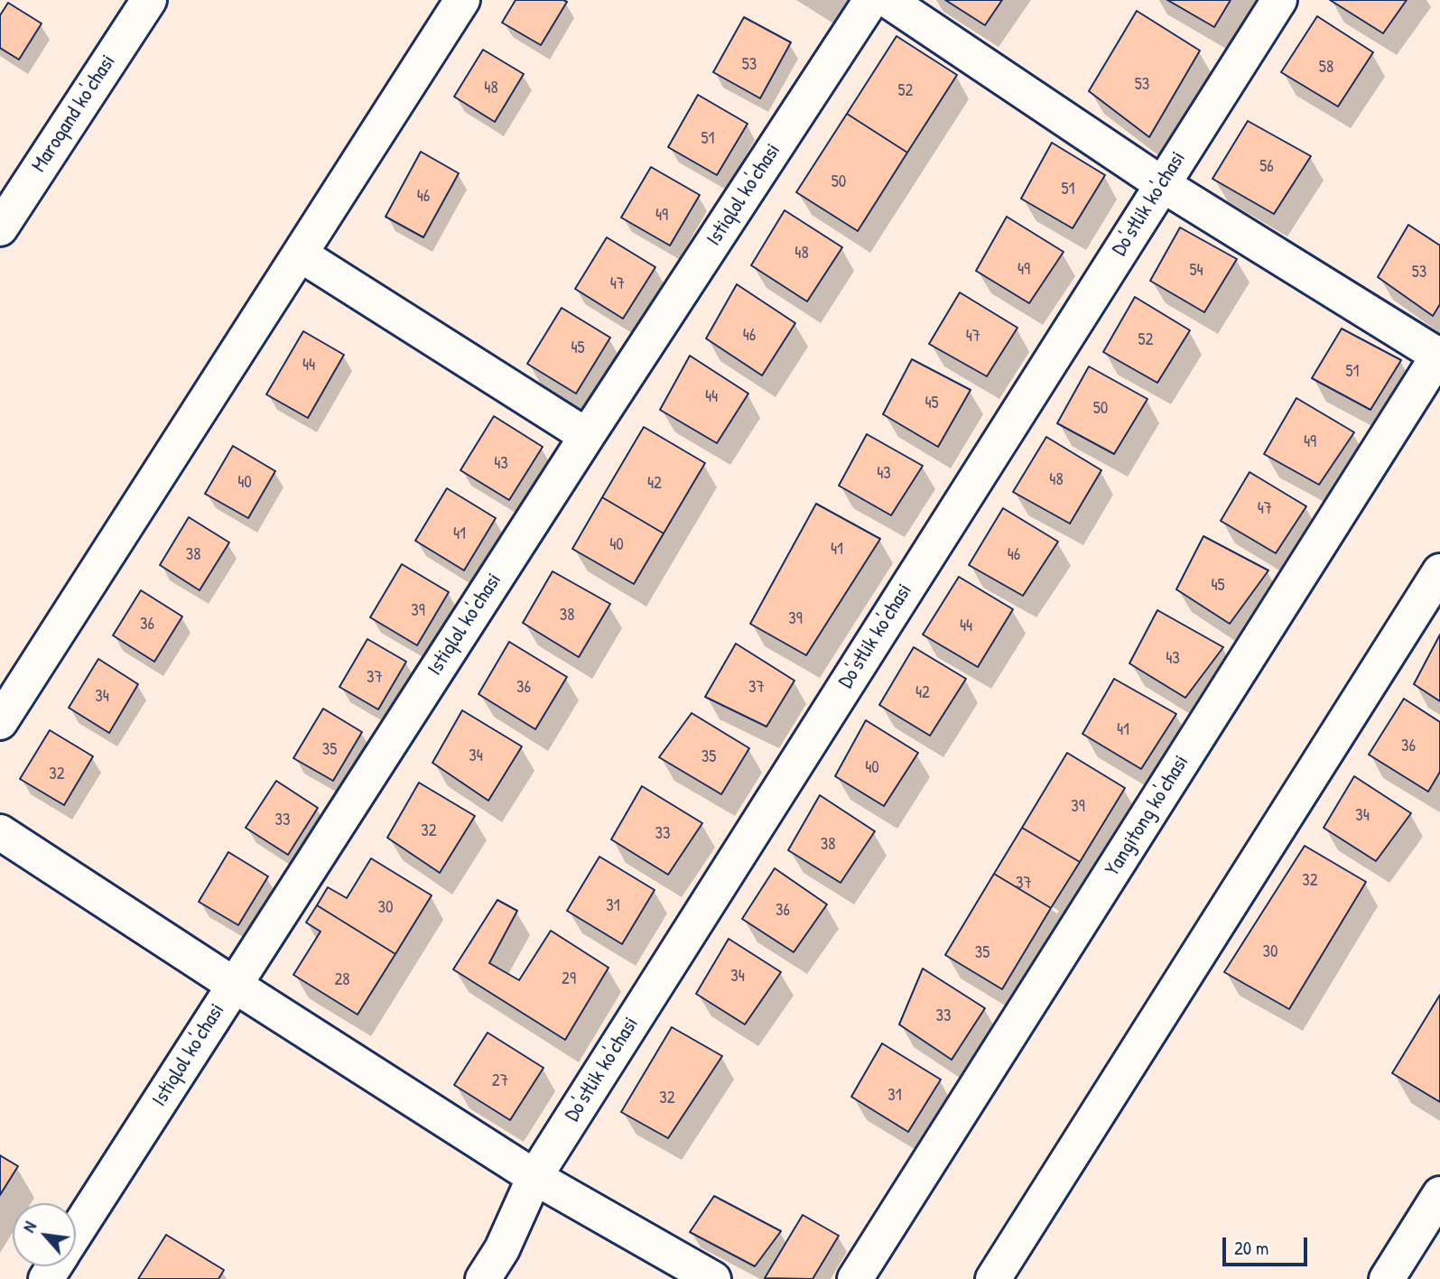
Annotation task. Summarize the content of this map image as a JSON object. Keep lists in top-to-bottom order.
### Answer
{
  "streets": {
    "street": [
      "Maroqand ko'chasi",
      "Istiqlol ko'chasi",
      "Do'stlik ko'chasi",
      "Yangitong ko'chasi"
    ]
  },
  "house_numbers": [
    "53",
    "58",
    "53",
    "48",
    "52",
    "51",
    "56",
    "50",
    "51",
    "46",
    "49",
    "48",
    "49",
    "54",
    "53",
    "47",
    "46",
    "47",
    "52",
    "45",
    "44",
    "51",
    "44",
    "45",
    "50",
    "49",
    "43",
    "43",
    "48",
    "40",
    "42",
    "47",
    "41",
    "40",
    "41",
    "38",
    "46",
    "45",
    "39",
    "38",
    "39",
    "36",
    "44",
    "43",
    "37",
    "36",
    "37",
    "42",
    "34",
    "41",
    "36",
    "35",
    "34",
    "35",
    "40",
    "32",
    "39",
    "34",
    "33",
    "32",
    "33",
    "38",
    "32",
    "37",
    "31",
    "30",
    "36",
    "30",
    "35",
    "34",
    "29",
    "28",
    "33",
    "27",
    "31",
    "32"
  ],
  "scale_bar": "20 m",
  "north": "top left"
}
